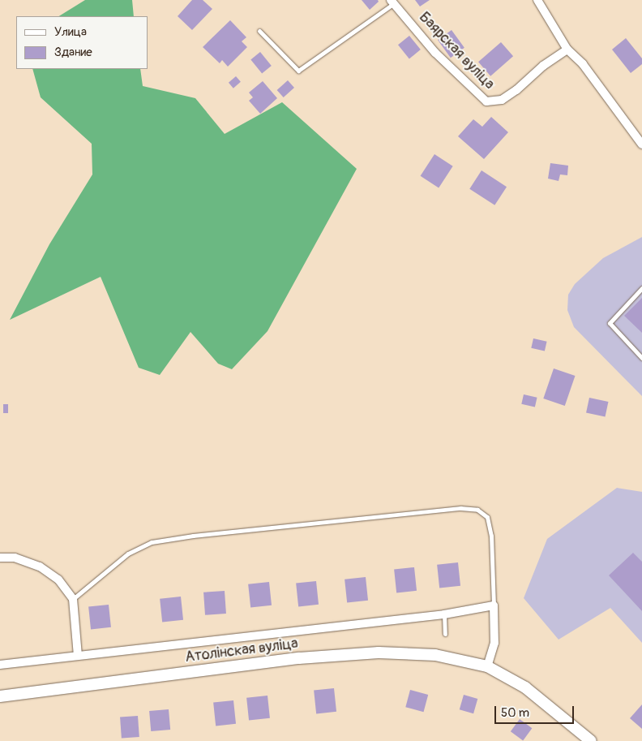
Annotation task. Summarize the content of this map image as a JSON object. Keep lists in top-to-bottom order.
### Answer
{
  "streets": {
    "street": ["Баярская вуліца", "Атолінская вуліца"]
  },
  "legend": ["Улица", "Здание"],
  "scale_bar": "50 m"
}
